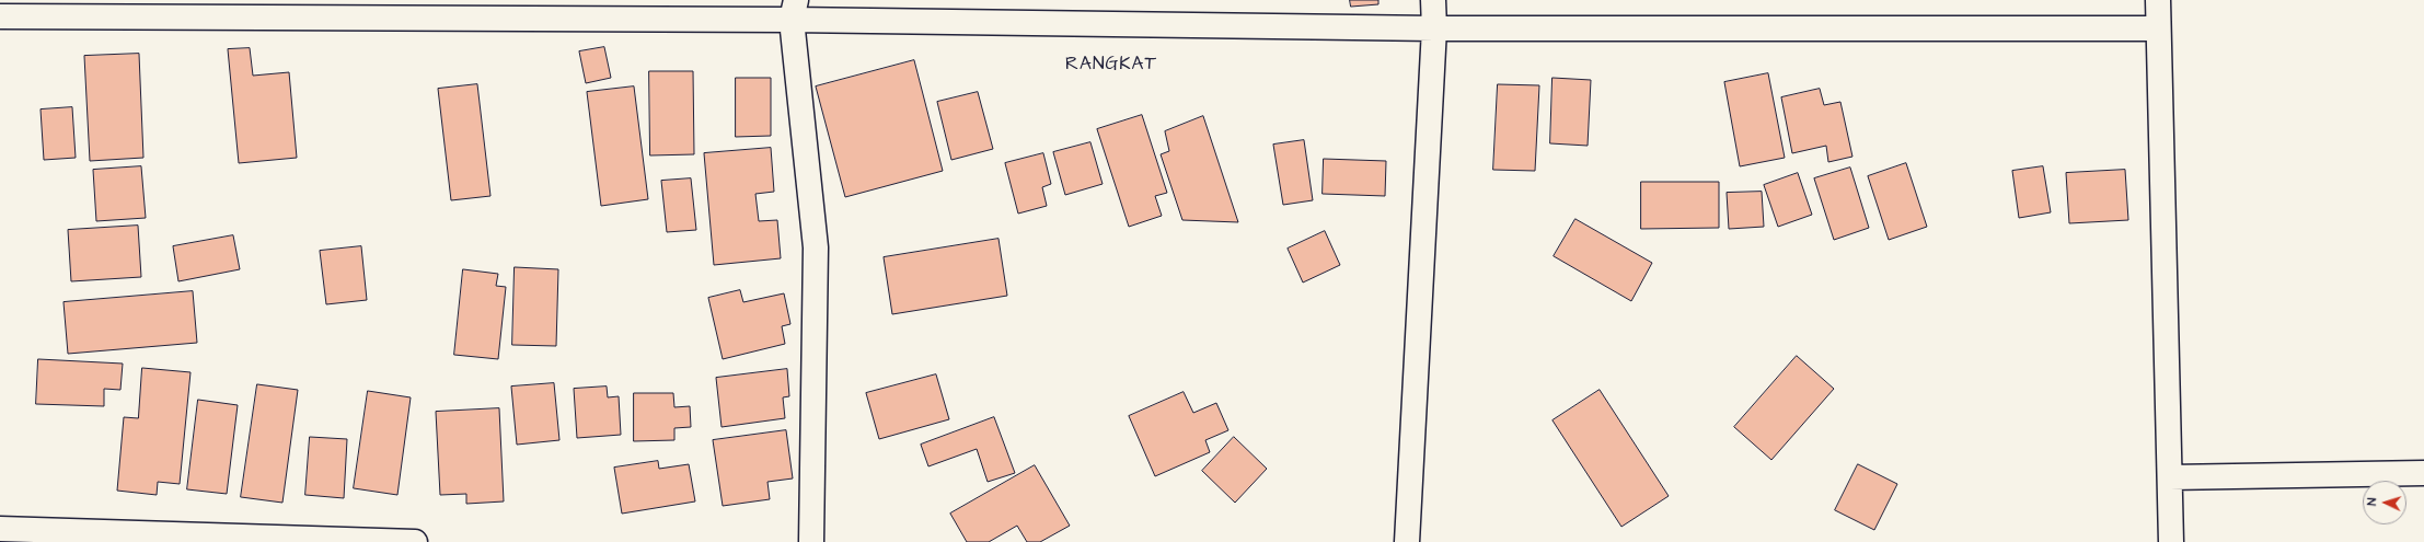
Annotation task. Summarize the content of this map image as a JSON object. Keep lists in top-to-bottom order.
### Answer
{
  "districts": ["RANGKAT"],
  "north": "left"
}
